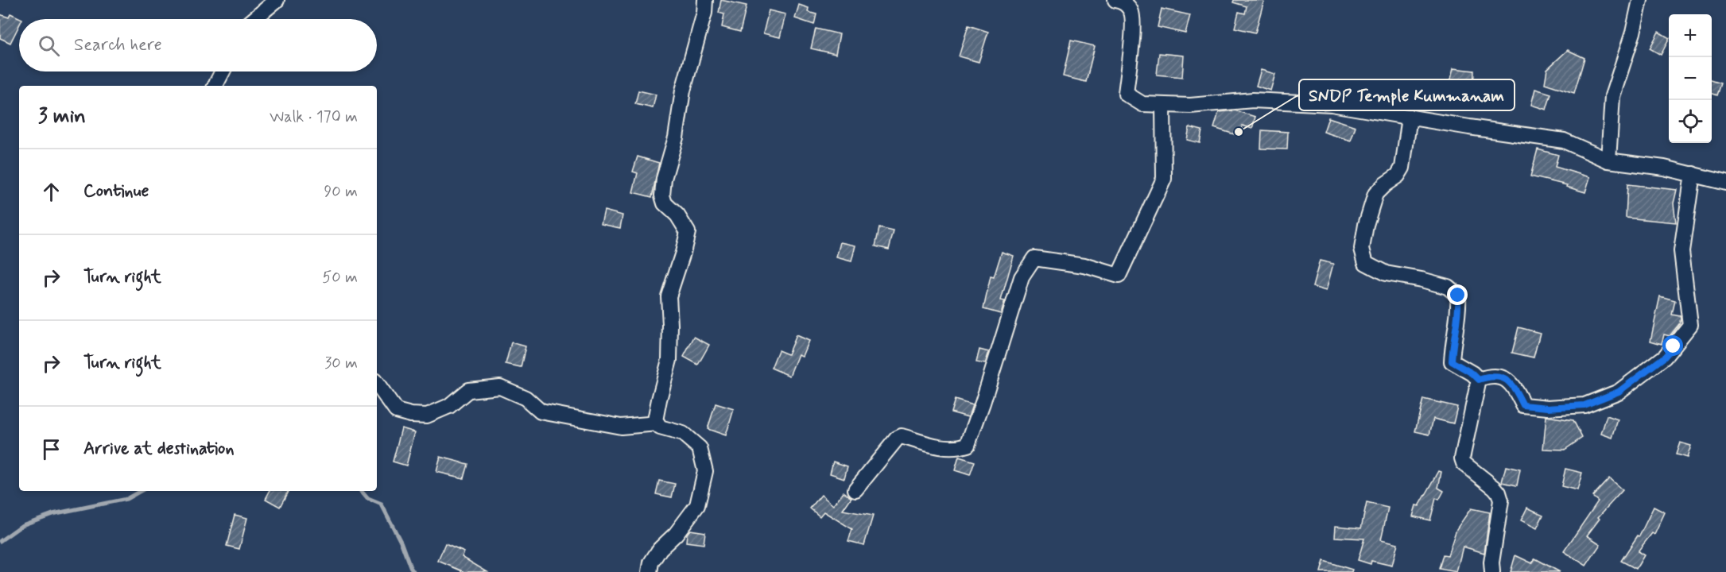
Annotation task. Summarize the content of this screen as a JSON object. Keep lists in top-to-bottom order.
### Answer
{
  "places": ["SNDP Temple Kummanam"],
  "page": {
    "map_buttons": ["+", "−"],
    "search": "Search here",
    "heading": ["3 min", "Walk · 170 m"],
    "list": [
      ["Continue", "90 m"],
      ["Turn right", "50 m"],
      ["Turn right", "30 m"],
      "Arrive at destination"
    ]
  }
}
